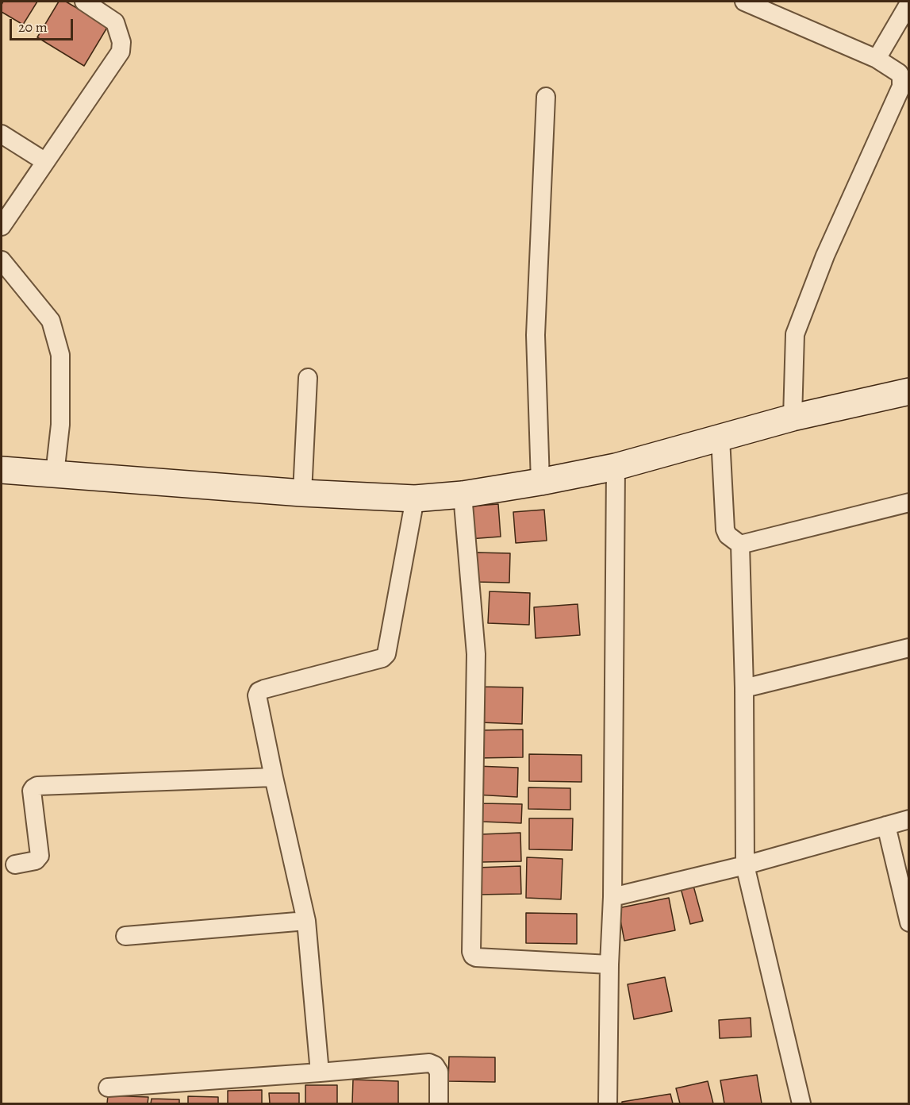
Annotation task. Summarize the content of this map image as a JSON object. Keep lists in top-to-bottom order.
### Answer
{
  "scale_bar": "20 m"
}
